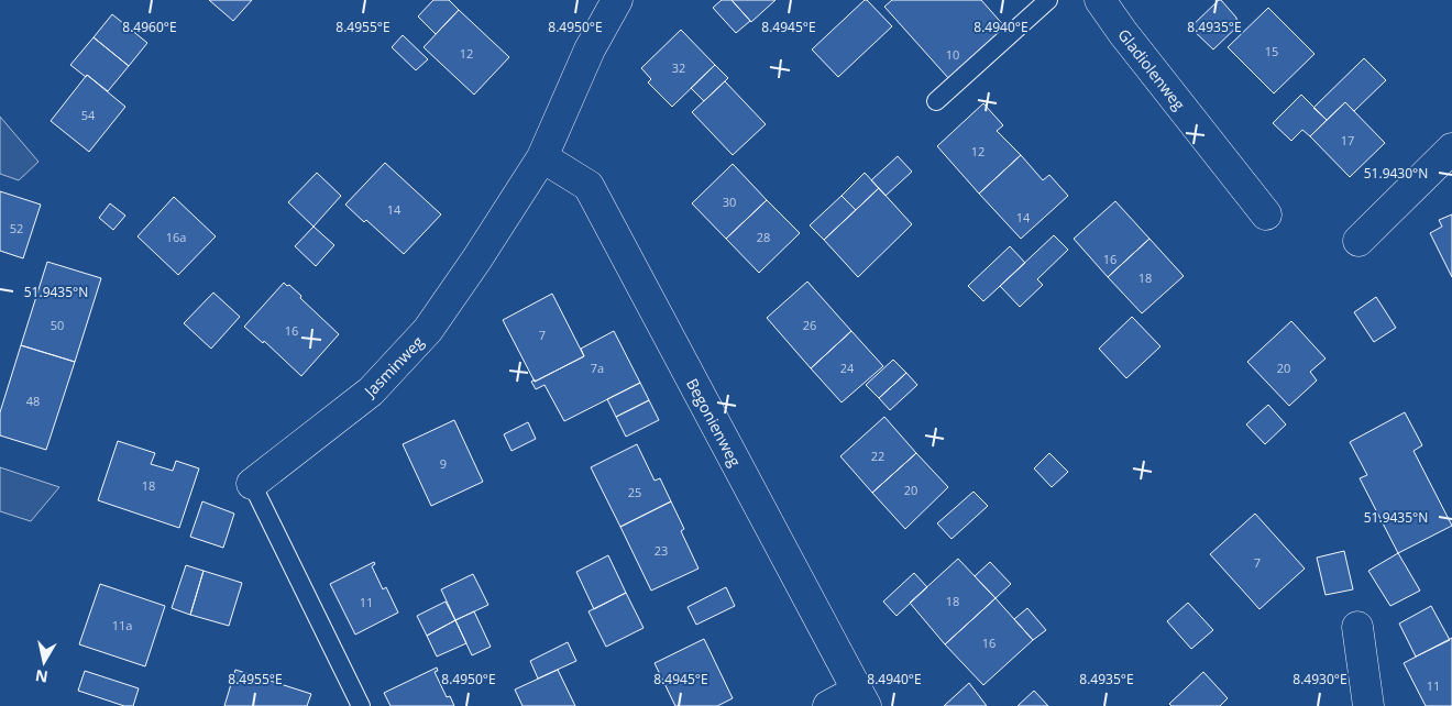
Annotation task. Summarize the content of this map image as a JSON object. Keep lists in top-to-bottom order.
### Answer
{
  "streets": {
    "street": ["Gladiolenweg", "Jasminweg", "Begonienweg"]
  },
  "crossings": [
    ["Jasminweg", "Begonienweg"]
  ],
  "house_numbers": [
    "15",
    "12",
    "10",
    "32",
    "54",
    "17",
    "12",
    "30",
    "14",
    "14",
    "52",
    "16a",
    "28",
    "16",
    "18",
    "50",
    "26",
    "16",
    "7",
    "7a",
    "24",
    "20",
    "48",
    "22",
    "9",
    "18",
    "20",
    "25",
    "23",
    "7",
    "18",
    "11",
    "11a",
    "16",
    "11"
  ],
  "north": "bottom",
  "coordinates": [
    "8.4960°E",
    "8.4955°E",
    "8.4950°E",
    "8.4945°E",
    "8.4940°E",
    "8.4935°E",
    "51.9430°N",
    "51.9435°N",
    "8.4930°E"
  ]
}
